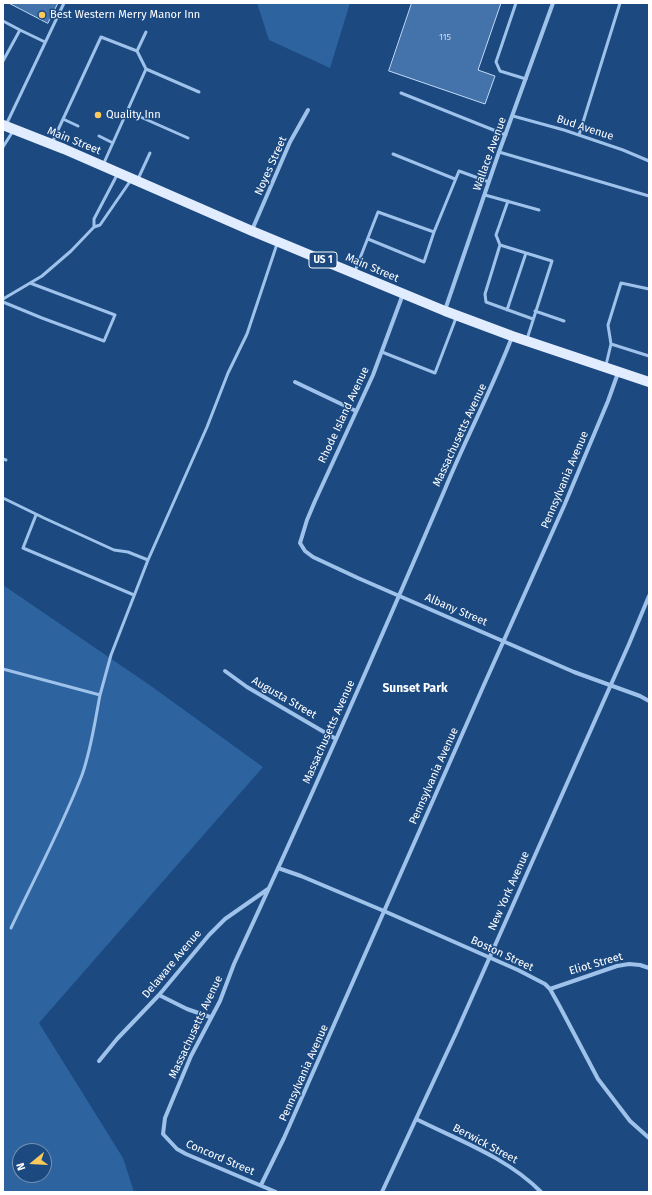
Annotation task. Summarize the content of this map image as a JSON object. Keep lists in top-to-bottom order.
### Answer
{
  "streets": {
    "main road": ["Main Street", "US 1"],
    "street": [
      "Wallace Avenue",
      "Noyes Street",
      "Rhode Island Avenue",
      "Massachusetts Avenue",
      "Pennsylvania Avenue",
      "Albany Street",
      "Augusta Street",
      "New York Avenue",
      "Boston Street",
      "Delaware Avenue",
      "Eliot Street",
      "Berwick Street",
      "Concord Street"
    ],
    "lane": ["Bud Avenue"]
  },
  "crossings": [
    ["Bud Avenue", "Wallace Avenue"],
    ["Main Street", "Wallace Avenue"],
    ["Main Street", "Noyes Street"],
    ["Main Street", "Rhode Island Avenue"],
    ["Main Street", "Massachusetts Avenue"],
    ["Main Street", "Pennsylvania Avenue"],
    ["Rhode Island Avenue", "Albany Street"],
    ["Massachusetts Avenue", "Albany Street"],
    ["Massachusetts Avenue", "Augusta Street"],
    ["Massachusetts Avenue", "Boston Street"],
    ["Massachusetts Avenue", "Delaware Avenue"],
    ["Massachusetts Avenue", "Concord Street"],
    ["Pennsylvania Avenue", "Albany Street"],
    ["Pennsylvania Avenue", "Boston Street"],
    ["Pennsylvania Avenue", "Concord Street"],
    ["Albany Street", "New York Avenue"],
    ["New York Avenue", "Boston Street"],
    ["New York Avenue", "Berwick Street"],
    ["Boston Street", "Eliot Street"]
  ],
  "districts": ["Sunset Park"],
  "places": ["Best Western Merry Manor Inn", "Quality Inn"],
  "house_numbers": ["115"],
  "north": "left"
}
